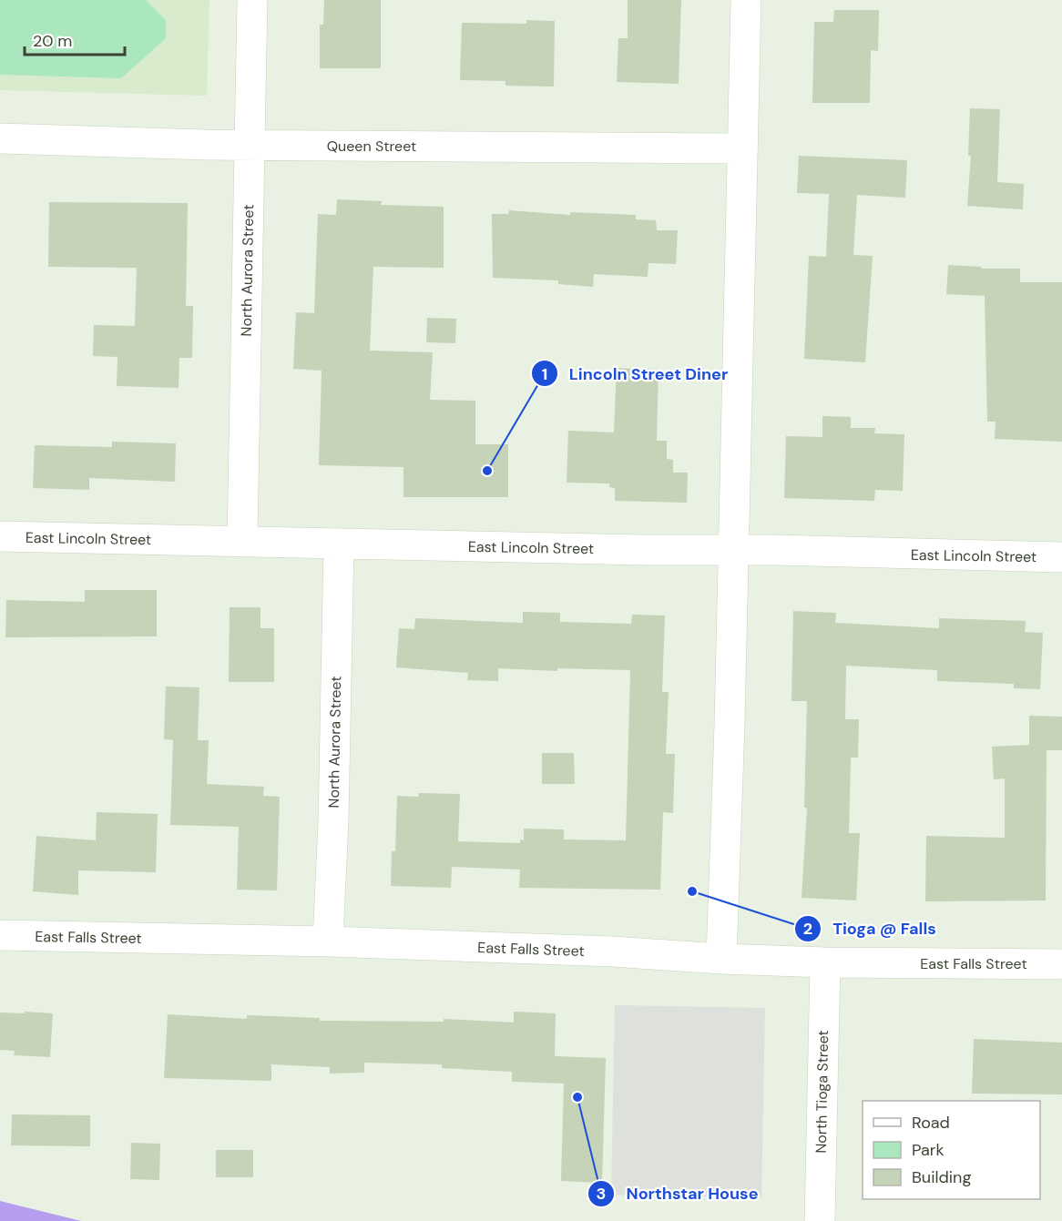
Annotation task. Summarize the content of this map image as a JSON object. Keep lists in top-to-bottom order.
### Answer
{
  "streets": {
    "street": [
      "Queen Street",
      "North Aurora Street",
      "East Lincoln Street",
      "East Falls Street",
      "North Tioga Street"
    ]
  },
  "crossings": [
    ["Queen Street", "North Aurora Street"],
    ["North Aurora Street", "East Lincoln Street"],
    ["North Aurora Street", "East Falls Street"],
    ["East Falls Street", "North Tioga Street"]
  ],
  "places": ["Lincoln Street Diner", "Tioga @ Falls", "Northstar House"],
  "legend": ["Road", "Park", "Building"],
  "scale_bar": "20 m"
}
